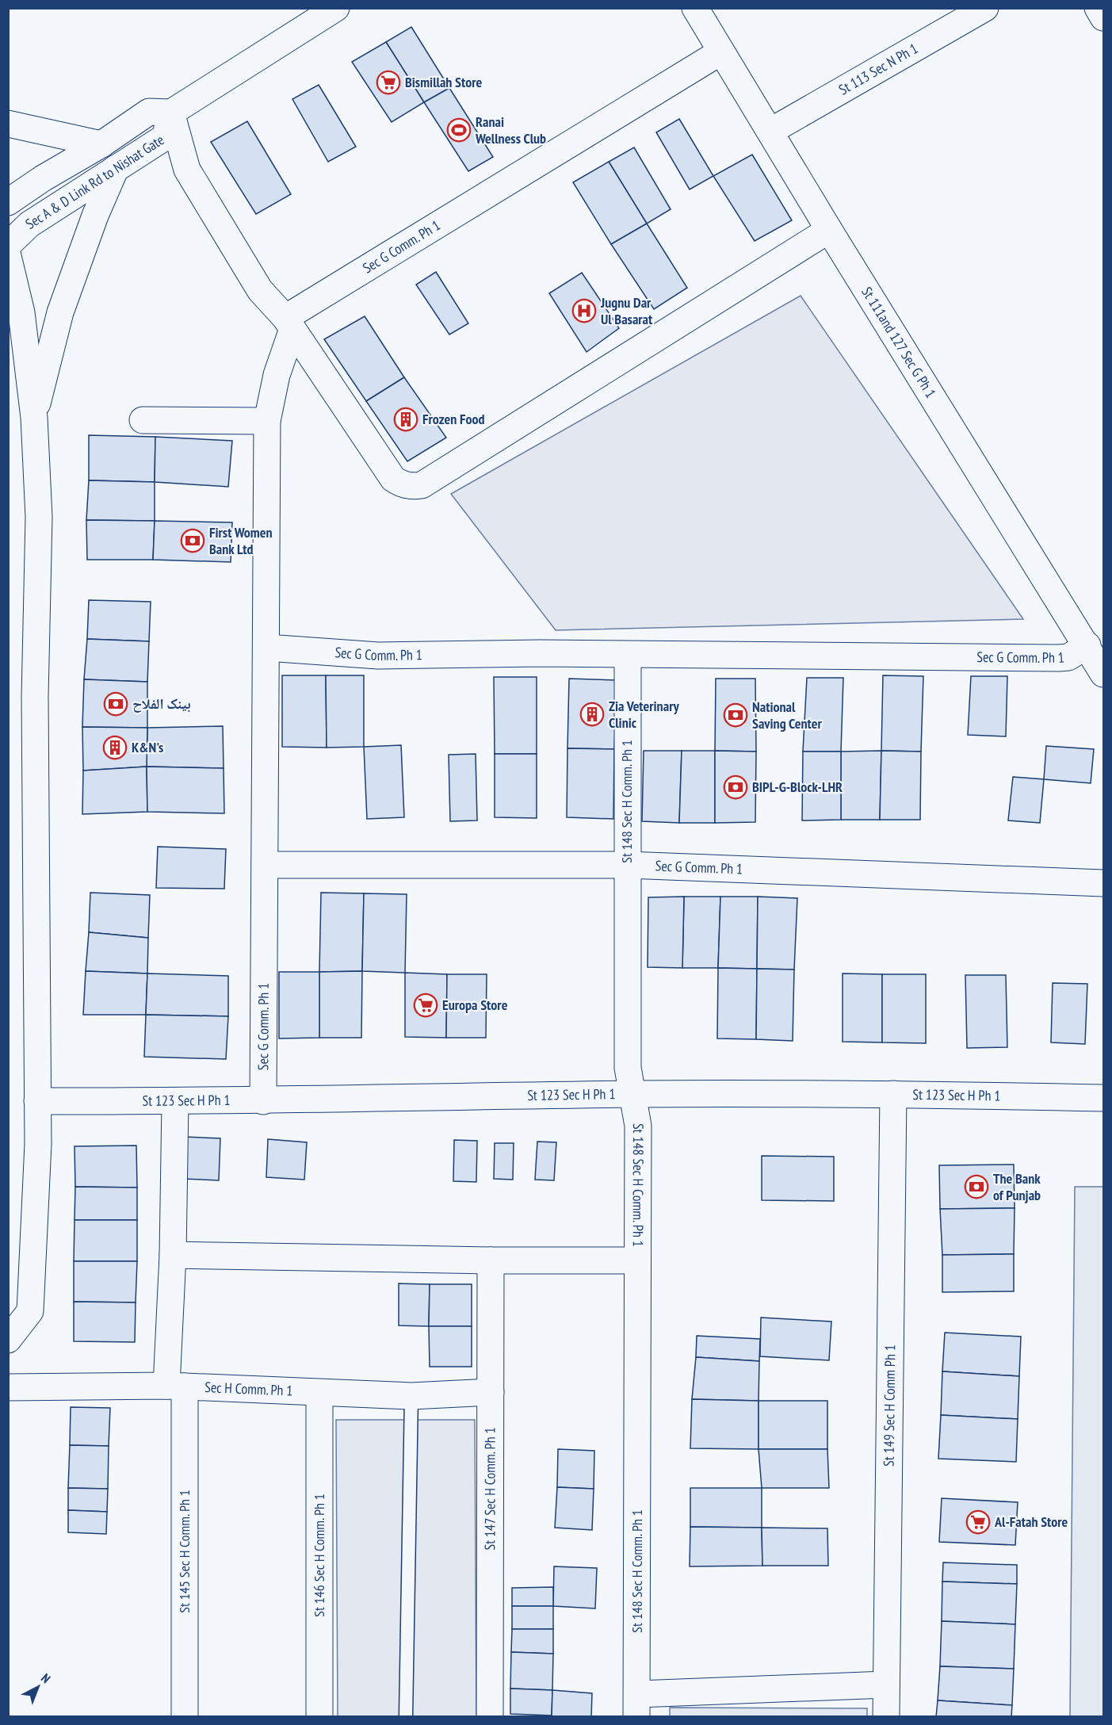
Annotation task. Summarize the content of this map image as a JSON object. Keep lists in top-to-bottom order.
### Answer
{
  "streets": {
    "street": [
      "St 113 Sec N Ph 1",
      "Sec A & D Link Rd to Nishat Gate",
      "Sec G Comm. Ph 1",
      "St 111and 127 Sec G Ph 1",
      "St 148 Sec H Comm. Ph 1",
      "St 123 Sec H Ph 1",
      "Sec H Comm. Ph 1",
      "St 149 Sec H Comm Ph 1",
      "St 147 Sec H Comm. Ph 1",
      "St 145 Sec H Comm. Ph 1",
      "St 146 Sec H Comm. Ph 1"
    ]
  },
  "crossings": [
    ["St 113 Sec N Ph 1", "St 111and 127 Sec G Ph 1"],
    ["Sec G Comm. Ph 1", "St 111and 127 Sec G Ph 1"],
    ["Sec G Comm. Ph 1", "St 148 Sec H Comm. Ph 1"],
    ["Sec G Comm. Ph 1", "St 123 Sec H Ph 1"],
    ["St 148 Sec H Comm. Ph 1", "St 123 Sec H Ph 1"],
    ["St 123 Sec H Ph 1", "St 149 Sec H Comm Ph 1"],
    ["St 123 Sec H Ph 1", "St 145 Sec H Comm. Ph 1"],
    ["Sec H Comm. Ph 1", "St 147 Sec H Comm. Ph 1"],
    ["Sec H Comm. Ph 1", "St 145 Sec H Comm. Ph 1"],
    ["Sec H Comm. Ph 1", "St 146 Sec H Comm. Ph 1"]
  ],
  "places": {
    "supermarket": ["Bismillah Store", "Europa Store", "Al-Fatah Store"],
    "sports": ["Ranai Wellness Club"],
    "hospital": ["Jugnu Dar Ul Basarat"],
    "building": ["Frozen Food", "Zia Veterinary Clinic", "K&N's"],
    "bank": [
      "First Women Bank Ltd",
      "بینک الفلاح",
      "National Saving Center",
      "BIPL-G-Block-LHR",
      "The Bank of Punjab"
    ]
  },
  "north": "top right"
}
